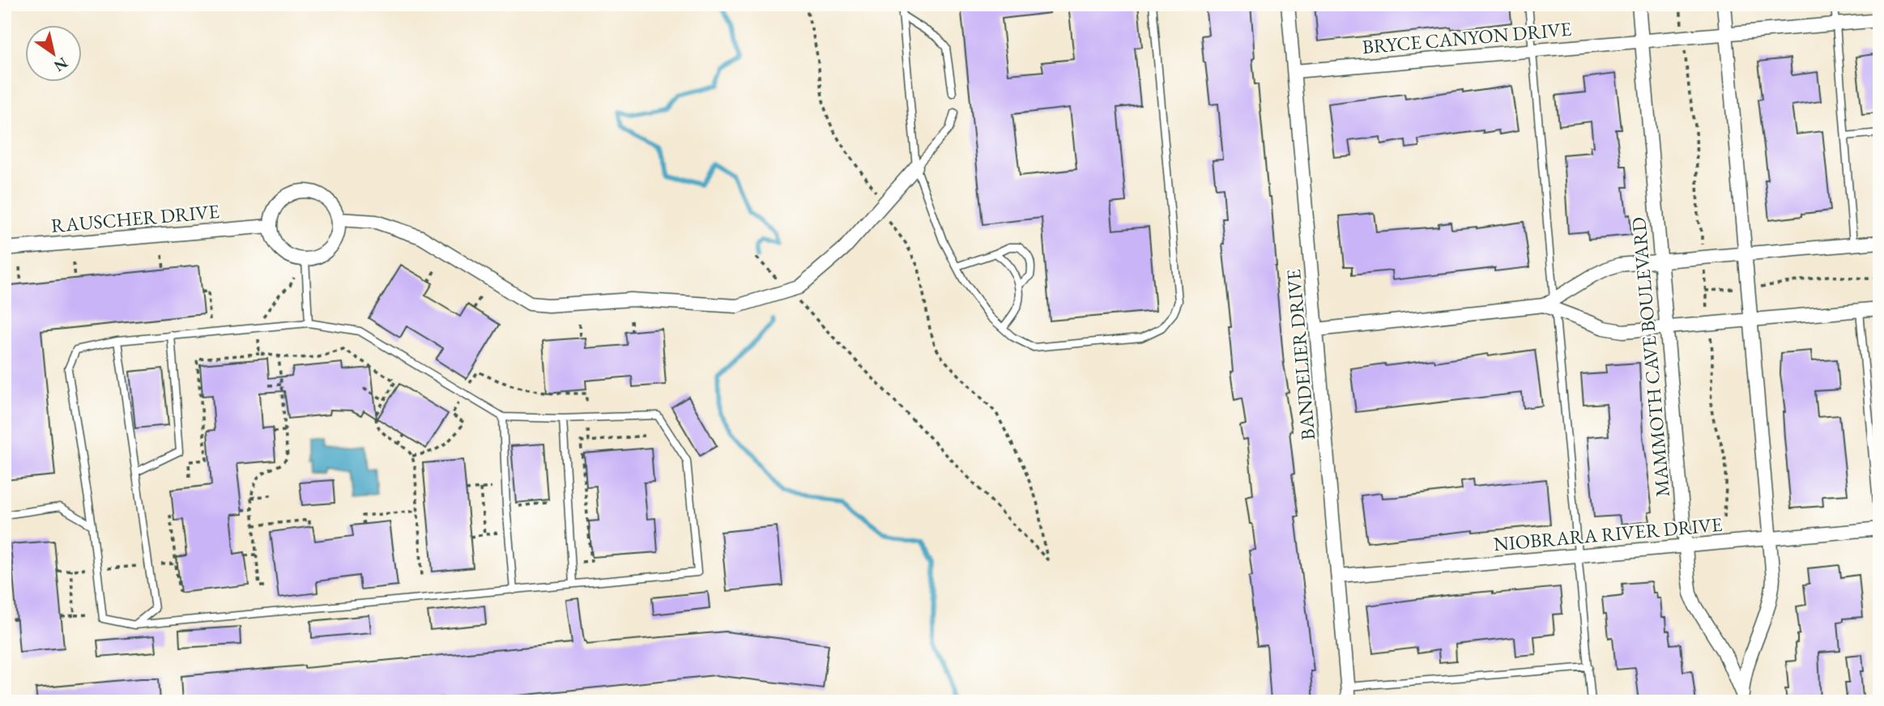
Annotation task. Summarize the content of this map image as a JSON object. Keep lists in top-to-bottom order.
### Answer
{
  "streets": {
    "street": [
      "BRYCE CANYON DRIVE",
      "RAUSCHER DRIVE",
      "BANDELIER DRIVE",
      "MAMMOTH CAVE BOULEVARD",
      "NIOBRARA RIVER DRIVE"
    ]
  },
  "crossings": [
    ["BRYCE CANYON DRIVE", "BANDELIER DRIVE"],
    ["BRYCE CANYON DRIVE", "MAMMOTH CAVE BOULEVARD"],
    ["BANDELIER DRIVE", "NIOBRARA RIVER DRIVE"],
    ["MAMMOTH CAVE BOULEVARD", "NIOBRARA RIVER DRIVE"]
  ],
  "north": "bottom right"
}
